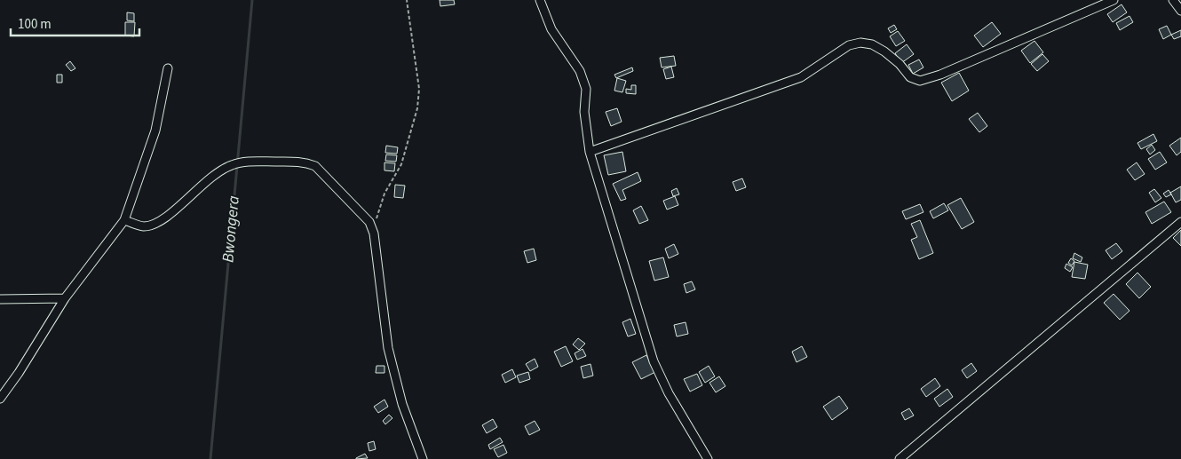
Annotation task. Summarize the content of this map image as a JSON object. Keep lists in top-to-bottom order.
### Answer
{
  "water": ["Bwongera"],
  "scale_bar": "100 m"
}
